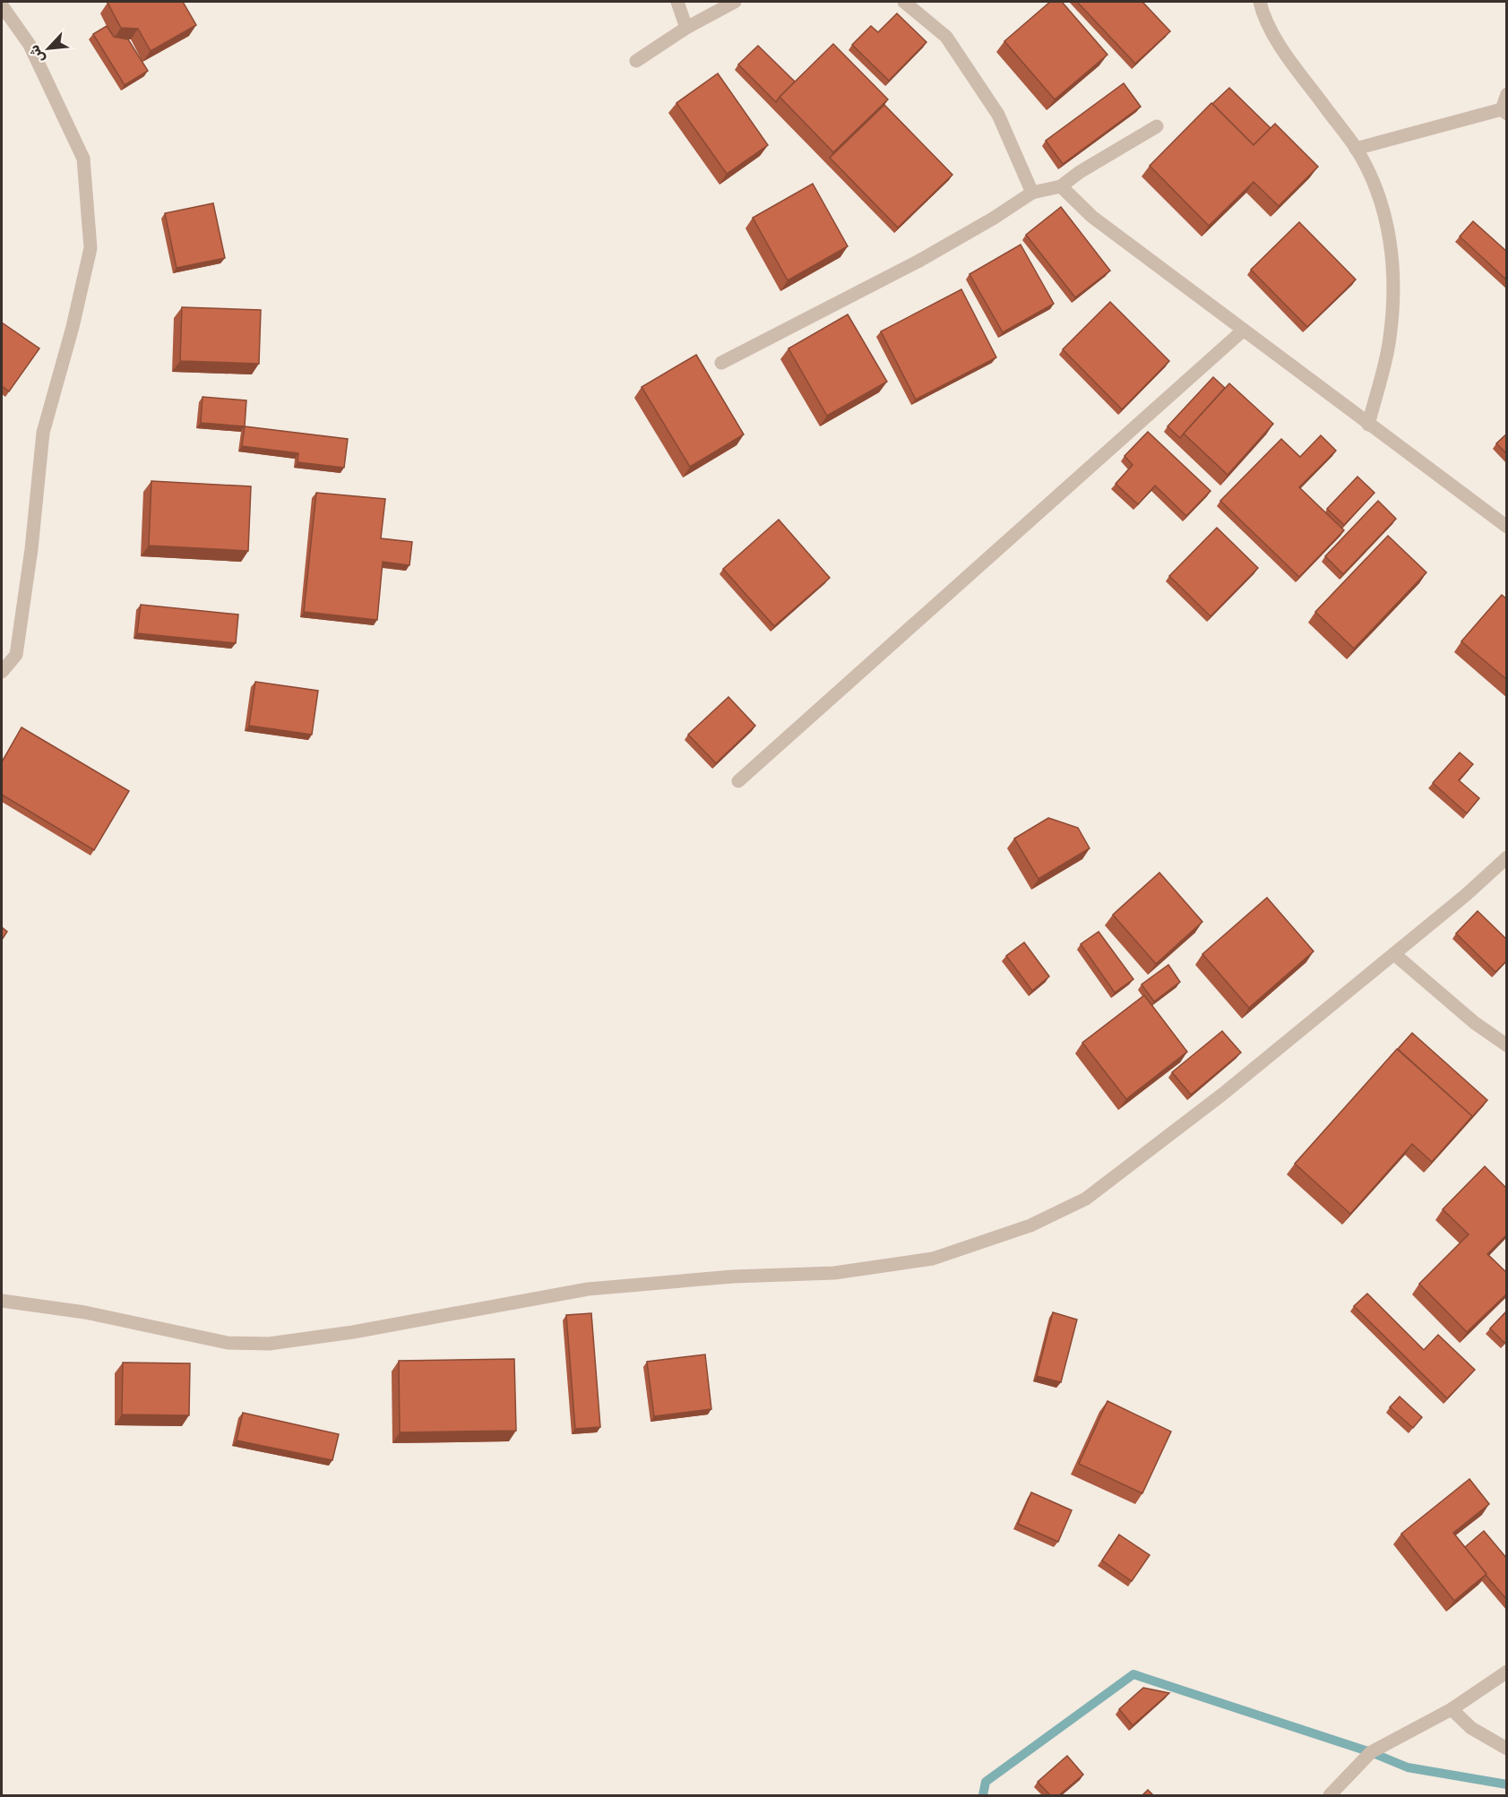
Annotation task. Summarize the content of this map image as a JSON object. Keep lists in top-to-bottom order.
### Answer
{
  "north": "bottom left"
}
